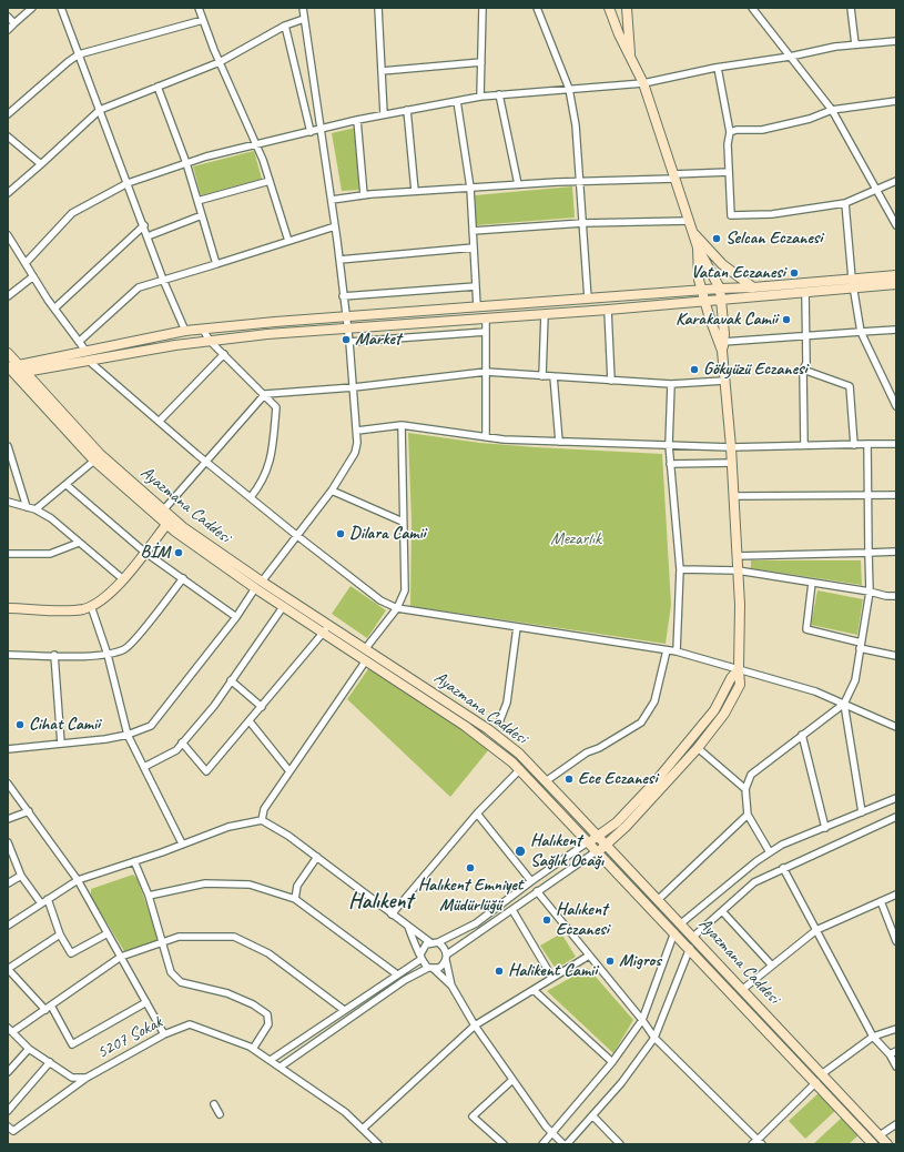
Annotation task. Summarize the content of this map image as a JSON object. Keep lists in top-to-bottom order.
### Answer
{
  "streets": {
    "street": ["Ayazmana Caddesi", "5207 Sokak"]
  },
  "districts": ["Halıkent"],
  "parks": ["Mezarlık"],
  "places": [
    "Selcan Eczanesi",
    "Vatan Eczanesi",
    "Karakavak Camii",
    "Market",
    "Gökyüzü Eczanesi",
    "Dilara Camii",
    "BİM",
    "Cihat Camii",
    "Ece Eczanesi",
    "Halıkent Sağlık Ocağı",
    "Halıkent Emniyet Müdürlüğü",
    "Halıkent Eczanesi",
    "Migros",
    "Halikent Camii"
  ]
}
